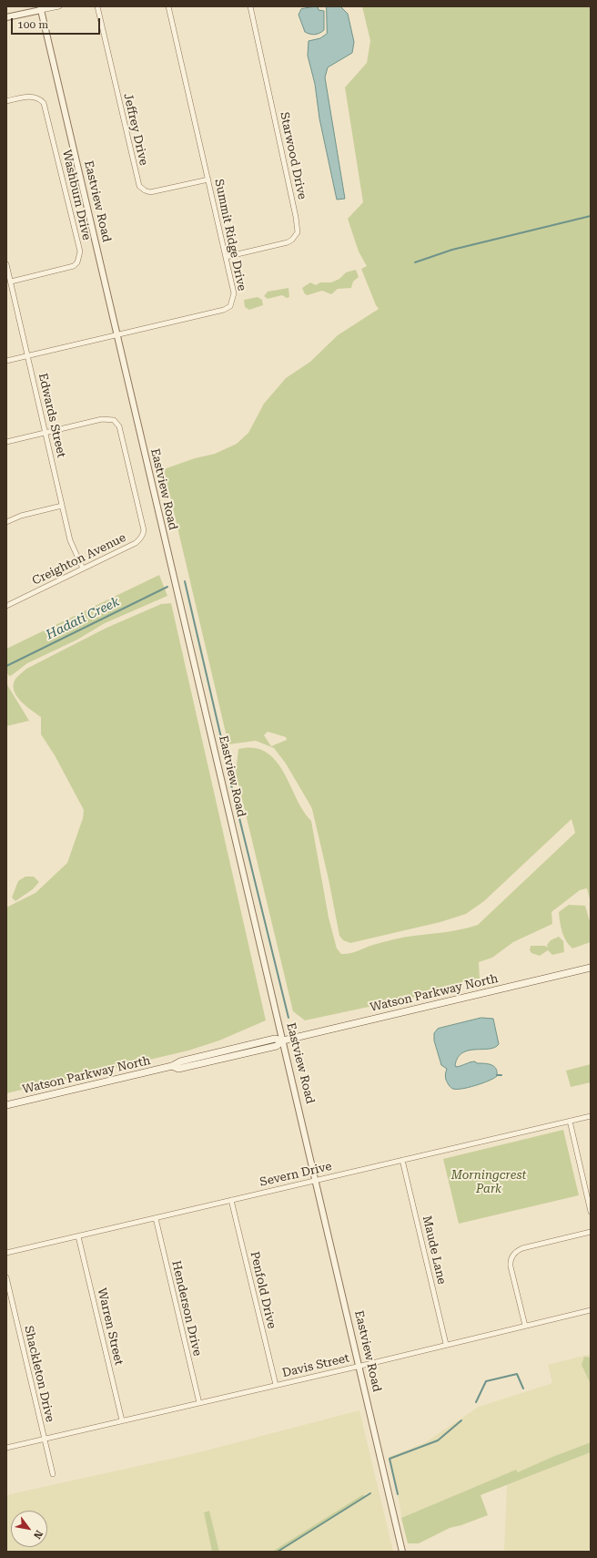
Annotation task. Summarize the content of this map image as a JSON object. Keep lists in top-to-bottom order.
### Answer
{
  "streets": {
    "main road": ["Watson Parkway North"],
    "street": [
      "Jeffrey Drive",
      "Starwood Drive",
      "Washburn Drive",
      "Eastview Road",
      "Summit Ridge Drive",
      "Edwards Street",
      "Creighton Avenue",
      "Severn Drive",
      "Maude Lane",
      "Penfold Drive",
      "Henderson Drive",
      "Warren Street",
      "Davis Street",
      "Shackleton Drive"
    ]
  },
  "crossings": [
    ["Jeffrey Drive", "Summit Ridge Drive"],
    ["Starwood Drive", "Summit Ridge Drive"],
    ["Washburn Drive", "Edwards Street"],
    ["Eastview Road", "Summit Ridge Drive"],
    ["Eastview Road", "Watson Parkway North"],
    ["Eastview Road", "Severn Drive"],
    ["Eastview Road", "Davis Street"],
    ["Summit Ridge Drive", "Edwards Street"],
    ["Edwards Street", "Creighton Avenue"],
    ["Severn Drive", "Maude Lane"],
    ["Severn Drive", "Penfold Drive"],
    ["Severn Drive", "Henderson Drive"],
    ["Severn Drive", "Warren Street"],
    ["Maude Lane", "Davis Street"],
    ["Penfold Drive", "Davis Street"],
    ["Henderson Drive", "Davis Street"],
    ["Warren Street", "Davis Street"],
    ["Davis Street", "Shackleton Drive"]
  ],
  "water": ["Hadati Creek"],
  "parks": ["Morningcrest Park"],
  "scale_bar": "100 m",
  "north": "bottom right"
}
